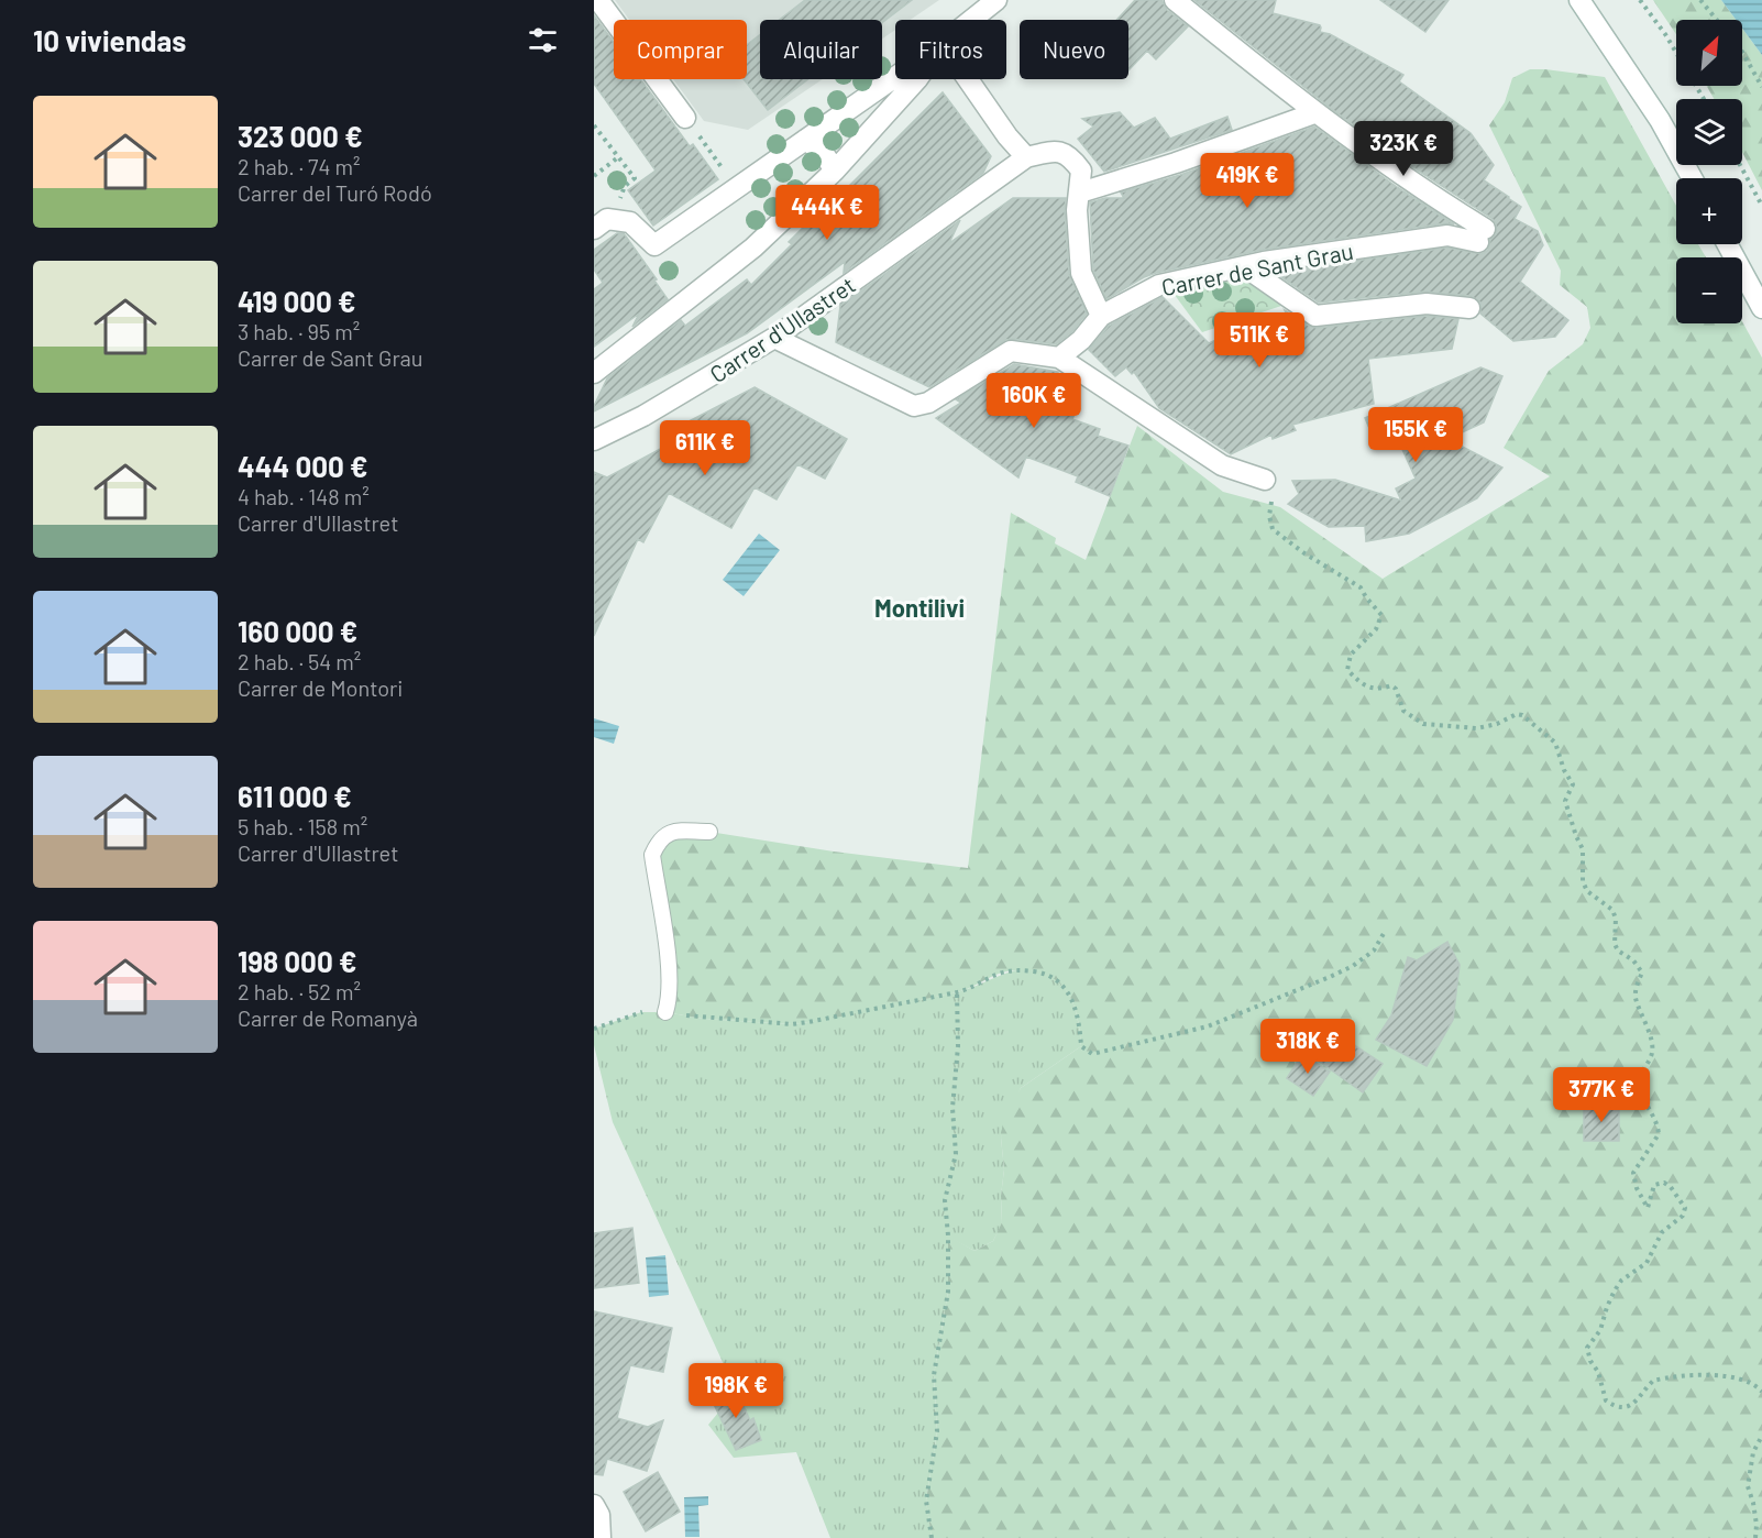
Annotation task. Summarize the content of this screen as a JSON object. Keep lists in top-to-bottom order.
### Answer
{
  "streets": {
    "street": ["Carrer de Sant Grau", "Carrer d'Ullastret"]
  },
  "districts": ["Montilivi"],
  "north": "top right",
  "page": {
    "heading": "10 viviendas",
    "map_buttons": ["+", "−"],
    "chip": [
      "Comprar",
      "Alquilar",
      "Filtros",
      "Nuevo"
    ],
    "list": [
      {
        "name": "323 000 €",
        "note": "2 hab. · 74 m² · Carrer del Turó Rodó"
      },
      {
        "name": "419 000 €",
        "note": "3 hab. · 95 m² · Carrer de Sant Grau"
      },
      {
        "name": "444 000 €",
        "note": "4 hab. · 148 m² · Carrer d'Ullastret"
      },
      {
        "name": "160 000 €",
        "note": "2 hab. · 54 m² · Carrer de Montori"
      },
      {
        "name": "611 000 €",
        "note": "5 hab. · 158 m² · Carrer d'Ullastret"
      },
      {
        "name": "198 000 €",
        "note": "2 hab. · 52 m² · Carrer de Romanyà"
      }
    ],
    "price": [
      "323K €",
      "419K €",
      "444K €",
      "511K €",
      "160K €",
      "155K €",
      "611K €",
      "318K €",
      "377K €",
      "198K €"
    ]
  }
}
